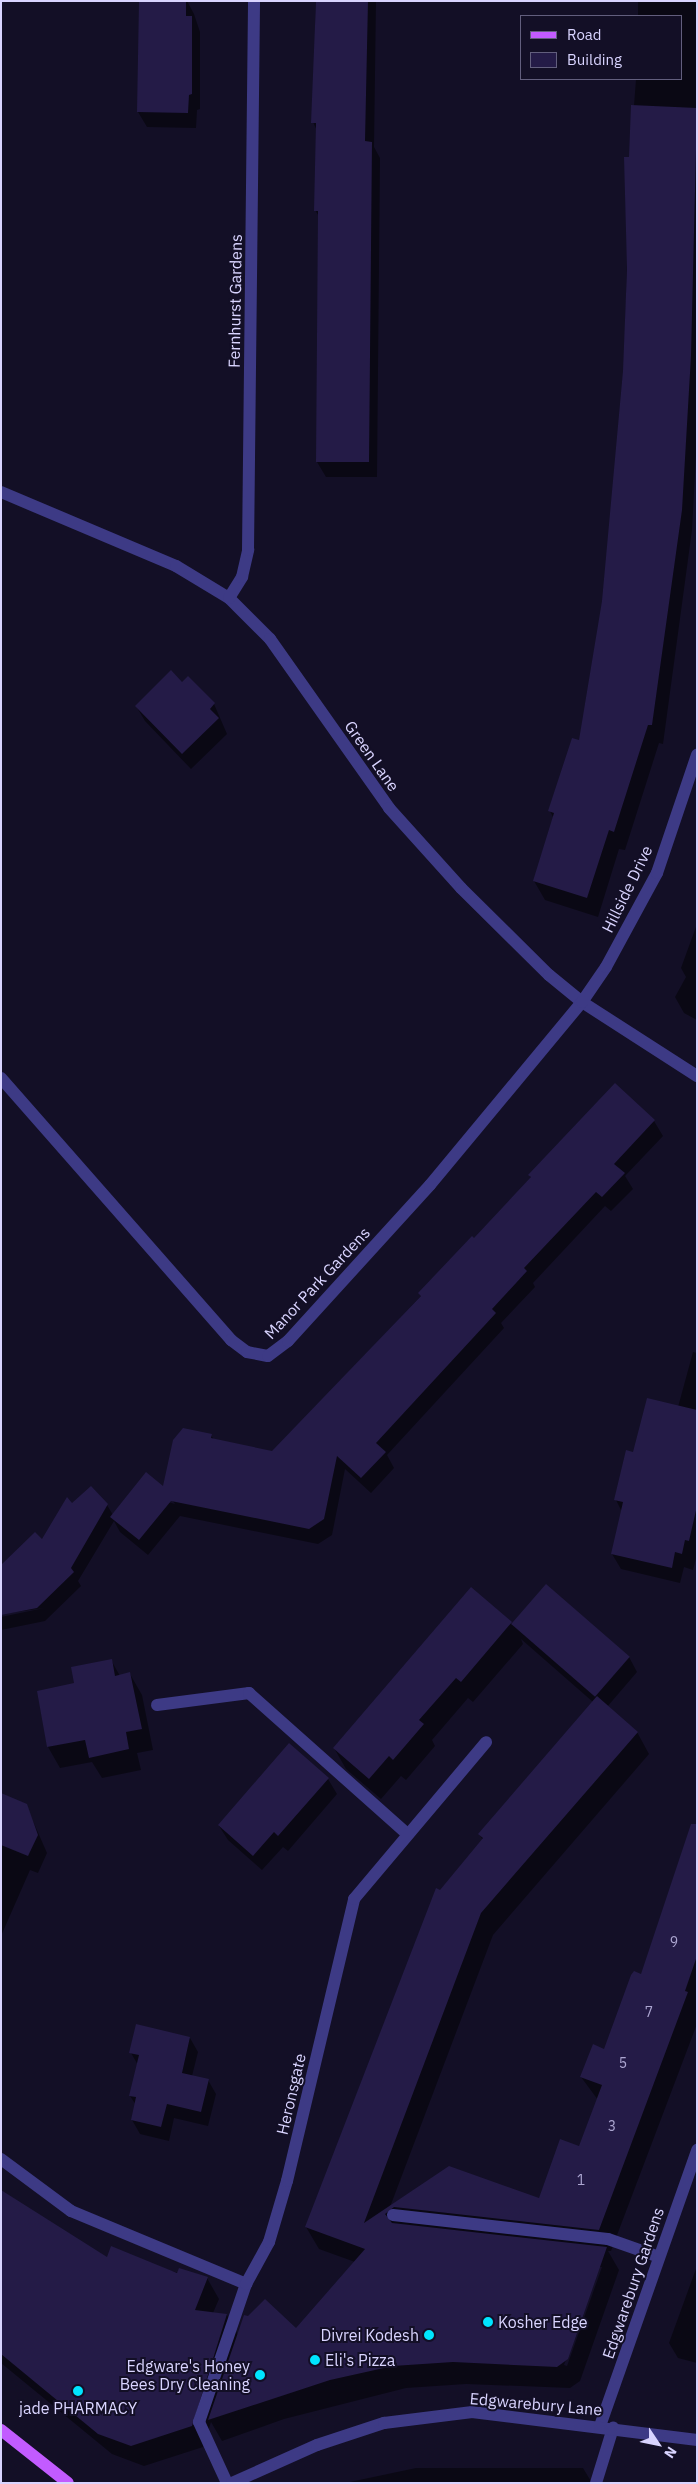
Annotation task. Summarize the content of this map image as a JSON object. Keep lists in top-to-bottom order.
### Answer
{
  "streets": {
    "street": [
      "Fernhurst Gardens",
      "Green Lane",
      "Hillside Drive",
      "Manor Park Gardens",
      "Heronsgate",
      "Edgwarebury Gardens",
      "Edgwarebury Lane"
    ]
  },
  "crossings": [
    ["Fernhurst Gardens", "Green Lane"],
    ["Green Lane", "Hillside Drive"],
    ["Green Lane", "Manor Park Gardens"],
    ["Hillside Drive", "Manor Park Gardens"],
    ["Edgwarebury Gardens", "Edgwarebury Lane"]
  ],
  "places": [
    "Kosher Edge",
    "Divrei Kodesh",
    "Eli's Pizza",
    "Edgware's Honey Bees Dry Cleaning",
    "jade PHARMACY"
  ],
  "house_numbers": [
    "9",
    "7",
    "5",
    "3",
    "1"
  ],
  "legend": ["Road", "Building"],
  "north": "bottom right"
}
